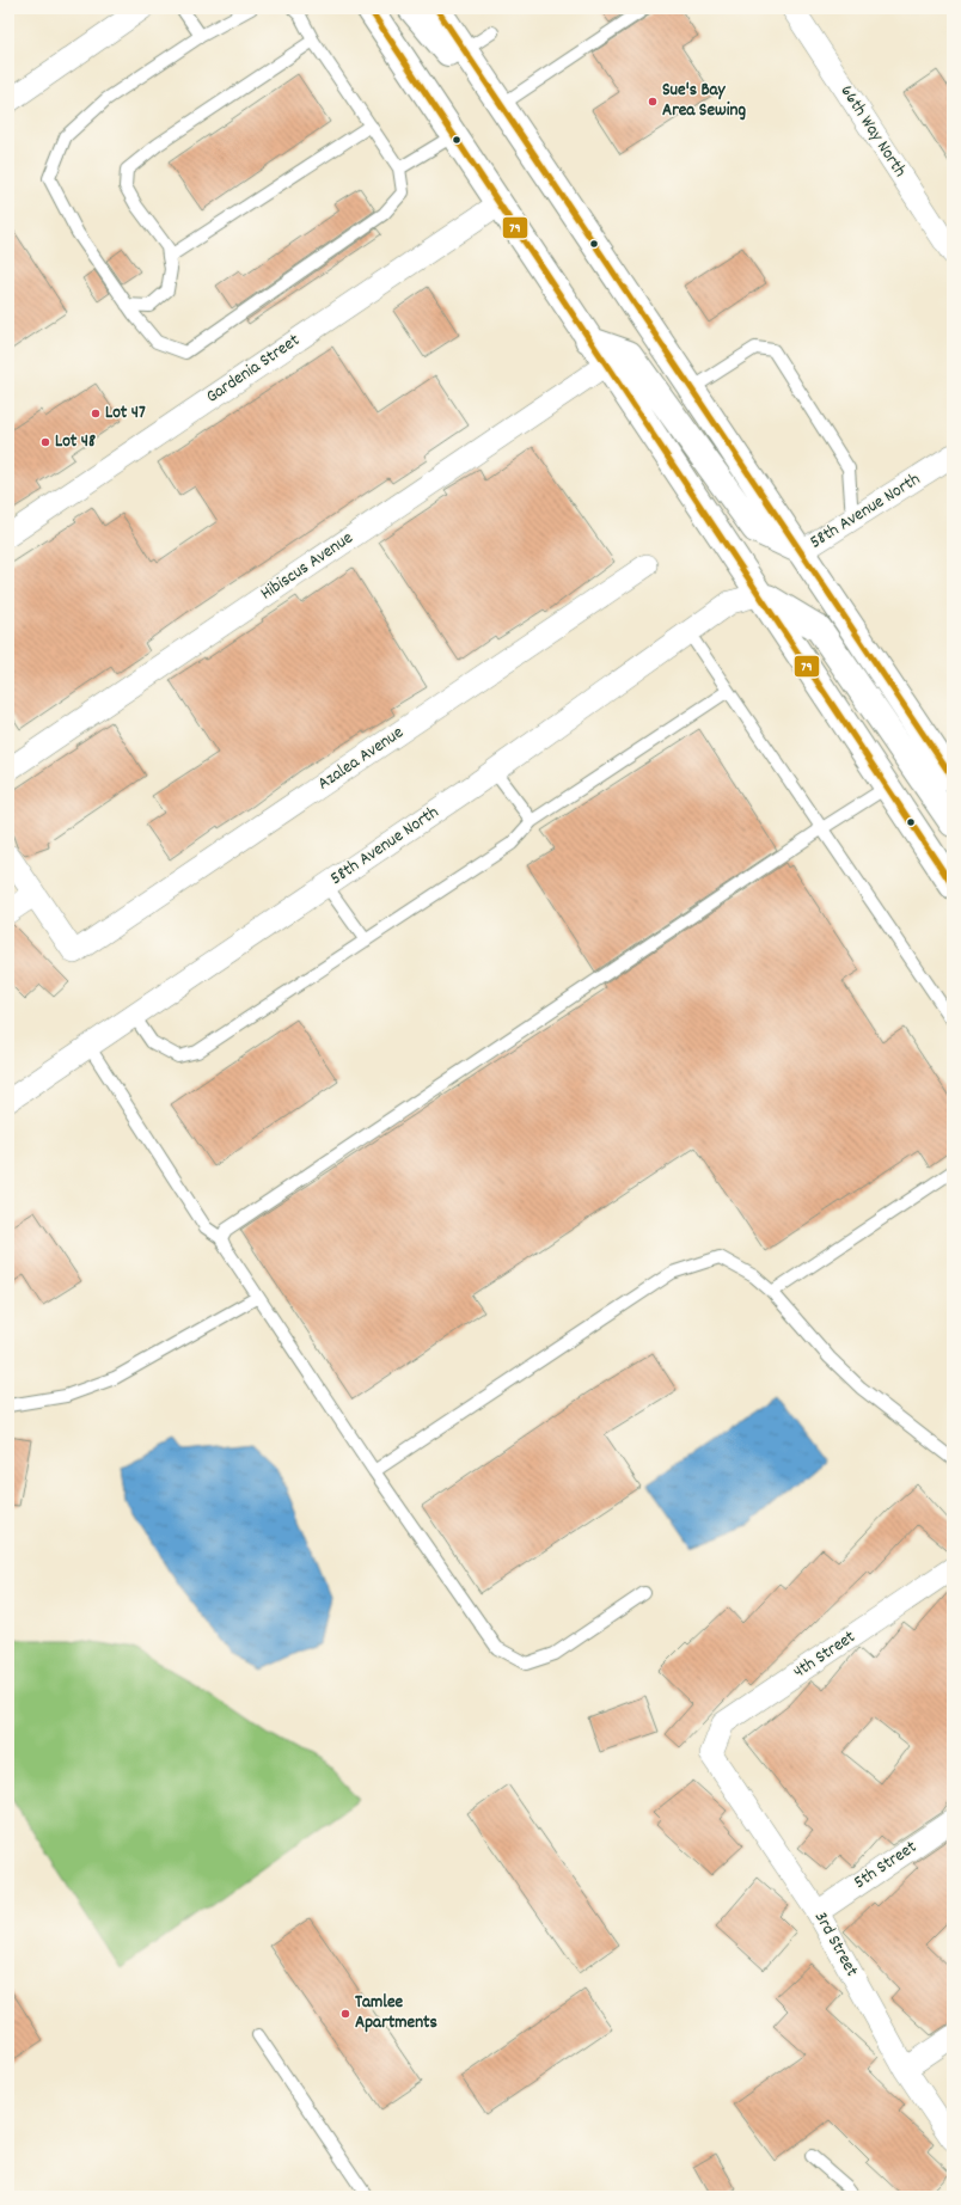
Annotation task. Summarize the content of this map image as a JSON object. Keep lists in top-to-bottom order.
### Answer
{
  "streets": {
    "street": [
      "66th Way North",
      "Gardenia Street",
      "58th Avenue North",
      "Hibiscus Avenue",
      "Azalea Avenue",
      "4th Street",
      "5th Street",
      "3rd Street"
    ]
  },
  "crossings": [
    ["4th Street", "3rd Street"],
    ["5th Street", "3rd Street"]
  ],
  "places": [
    "Sue's Bay Area Sewing",
    "Lot 47",
    "Lot 48",
    "Tamlee Apartments"
  ],
  "lines": ["transit line 79"]
}
